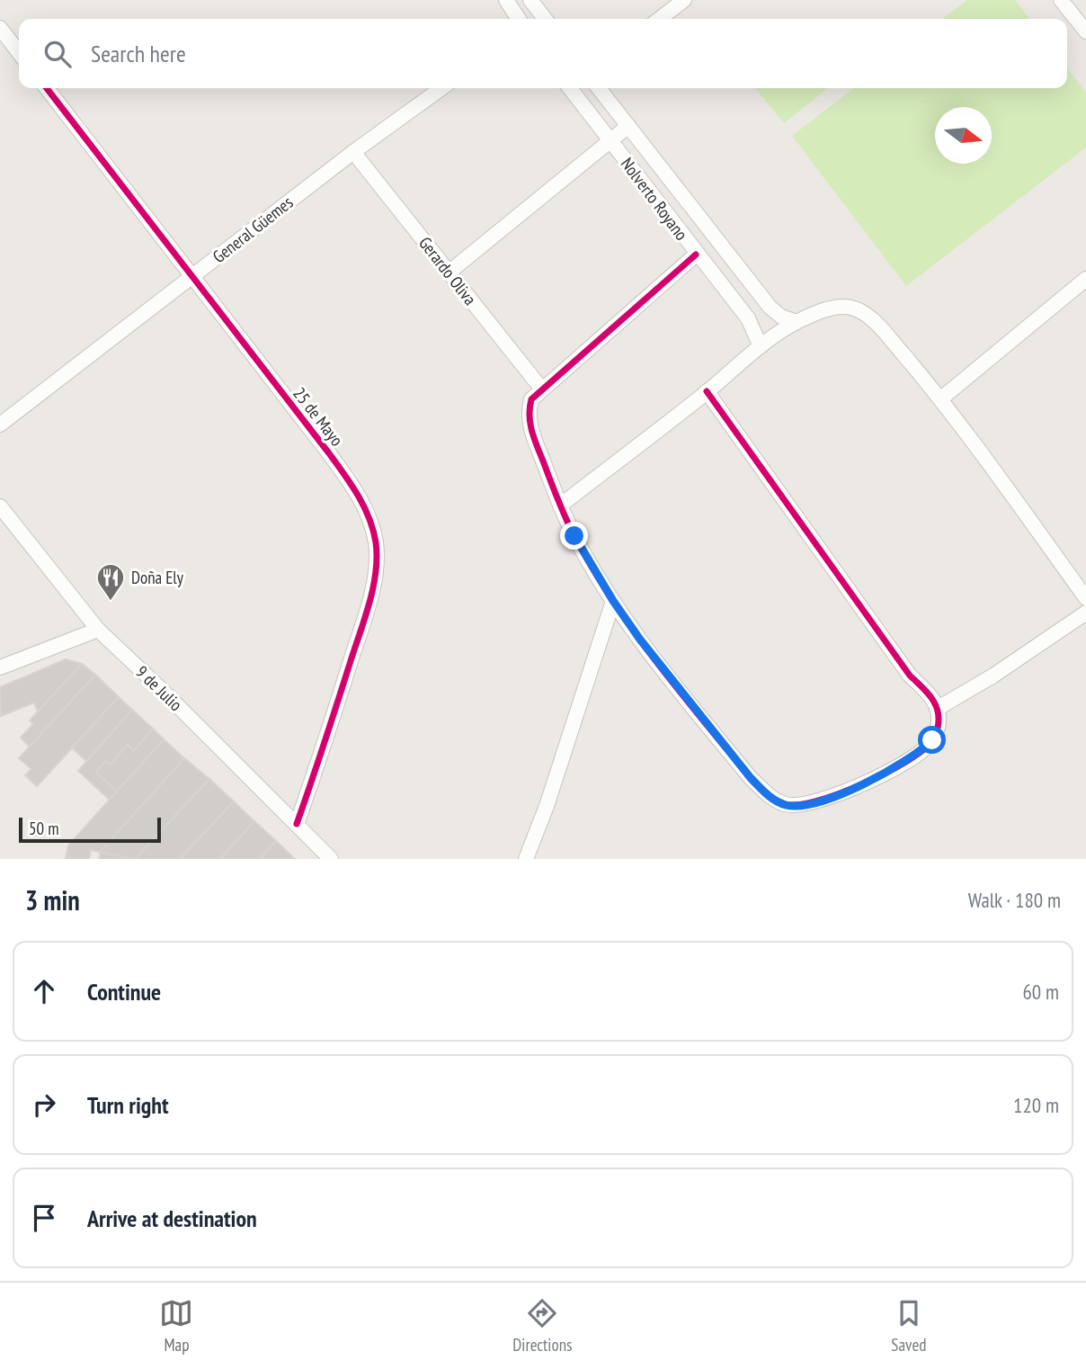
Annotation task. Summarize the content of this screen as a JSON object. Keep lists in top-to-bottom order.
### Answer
{
  "streets": {
    "street": [
      "Nolverto Royano",
      "General Güemes",
      "Gerardo Oliva",
      "25 de Mayo",
      "9 de Julio"
    ]
  },
  "crossings": [
    ["General Güemes", "Gerardo Oliva"],
    ["General Güemes", "25 de Mayo"],
    ["25 de Mayo", "9 de Julio"]
  ],
  "places": {
    "restaurant": ["Doña Ely"]
  },
  "scale_bar": "50 m",
  "north": "right",
  "page": {
    "search": "Search here",
    "scale": "50 m",
    "heading": ["3 min", "Walk · 180 m"],
    "list": [
      ["Continue", "60 m"],
      ["Turn right", "120 m"],
      "Arrive at destination"
    ],
    "nav": ["Map", "Directions", "Saved"]
  }
}
